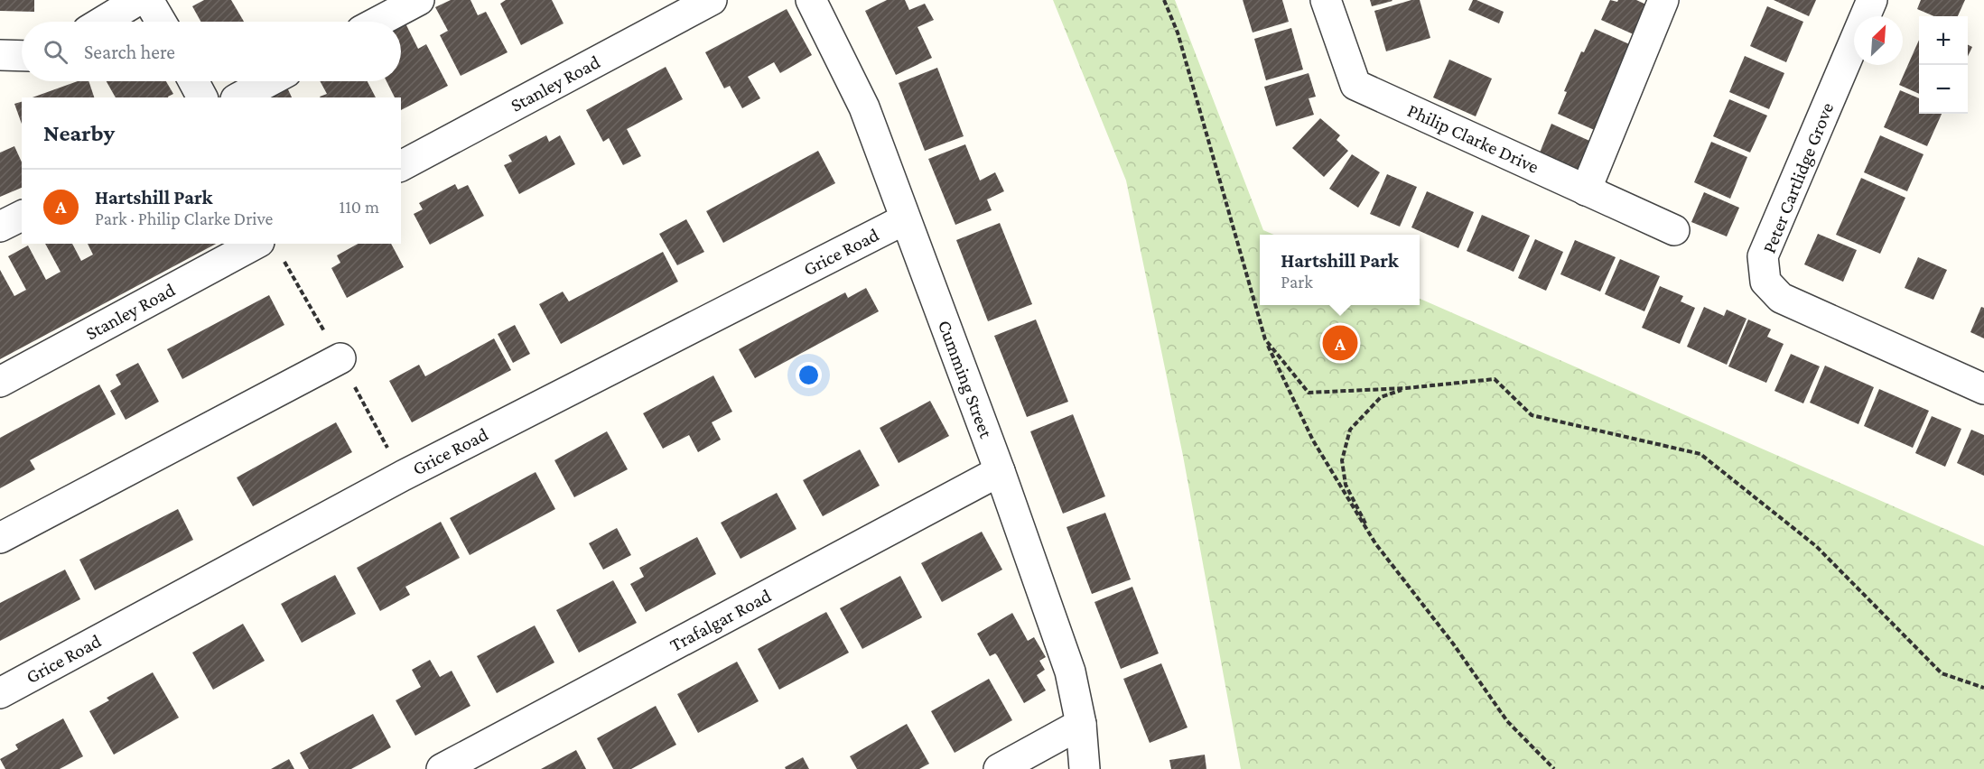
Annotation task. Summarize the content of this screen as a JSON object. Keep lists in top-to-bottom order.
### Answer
{
  "streets": {
    "street": [
      "Stanley Road",
      "Philip Clarke Drive",
      "Peter Cartlidge Grove",
      "Grice Road",
      "Cumming Street",
      "Trafalgar Road"
    ]
  },
  "crossings": [
    ["Grice Road", "Cumming Street"],
    ["Cumming Street", "Trafalgar Road"]
  ],
  "north": "top right",
  "page": {
    "map_buttons": ["+", "−"],
    "search": "Search here",
    "heading": "Nearby",
    "list": [
      {
        "mark": "A",
        "name": "Hartshill Park",
        "note": "Park · Philip Clarke Drive",
        "value": "110 m"
      }
    ],
    "popup": ["Hartshill Park", "Park"],
    "pins": "A"
  }
}
